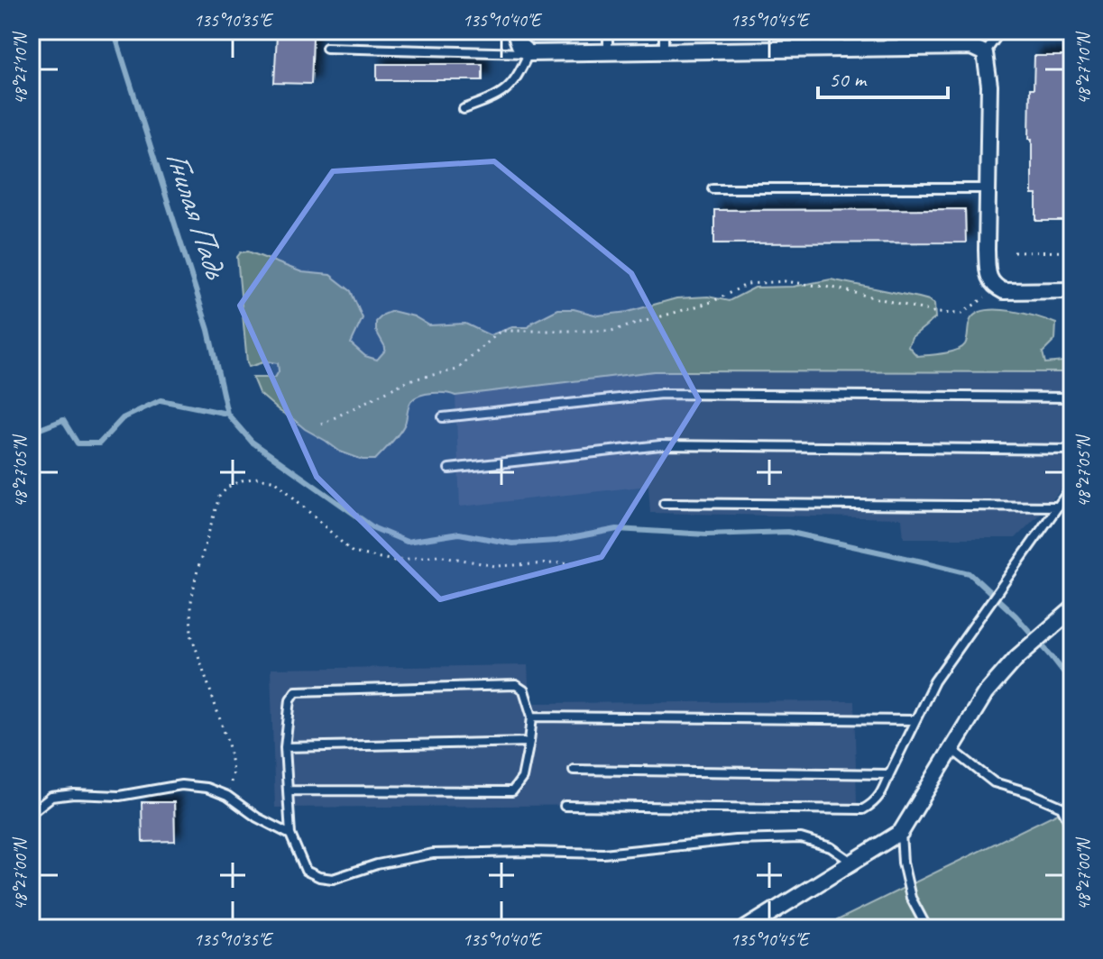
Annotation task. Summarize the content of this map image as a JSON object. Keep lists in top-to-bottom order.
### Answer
{
  "water": ["Гнилая Падь"],
  "scale_bar": "50 m",
  "coordinates": [
    "135°10'35\"E",
    "135°10'40\"E",
    "135°10'45\"E",
    "48°27'10\"N",
    "48°27'05\"N",
    "48°27'00\"N"
  ]
}
